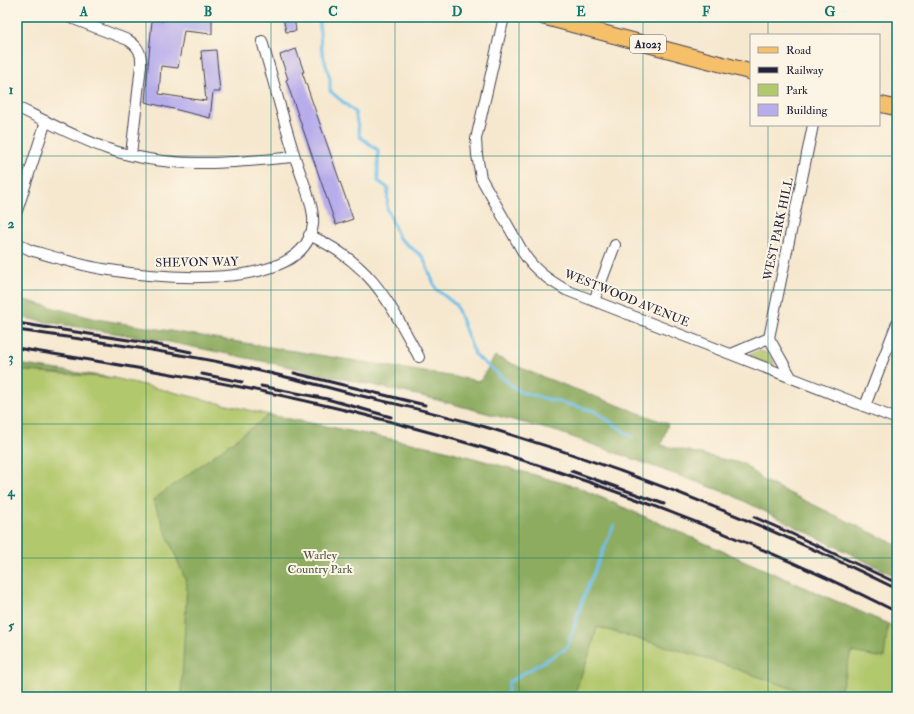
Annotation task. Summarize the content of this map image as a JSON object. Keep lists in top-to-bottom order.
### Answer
{
  "streets": {
    "main road": ["A1023"],
    "street": ["WEST PARK HILL", "SHEVON WAY", "WESTWOOD AVENUE"]
  },
  "parks": ["Warley Country Park"],
  "legend": [
    "Road",
    "Railway",
    "Park",
    "Building"
  ],
  "grid": {
    "columns": [
      "A",
      "B",
      "C",
      "D",
      "E",
      "F",
      "G"
    ],
    "rows": [
      "1",
      "2",
      "3",
      "4",
      "5"
    ]
  }
}
